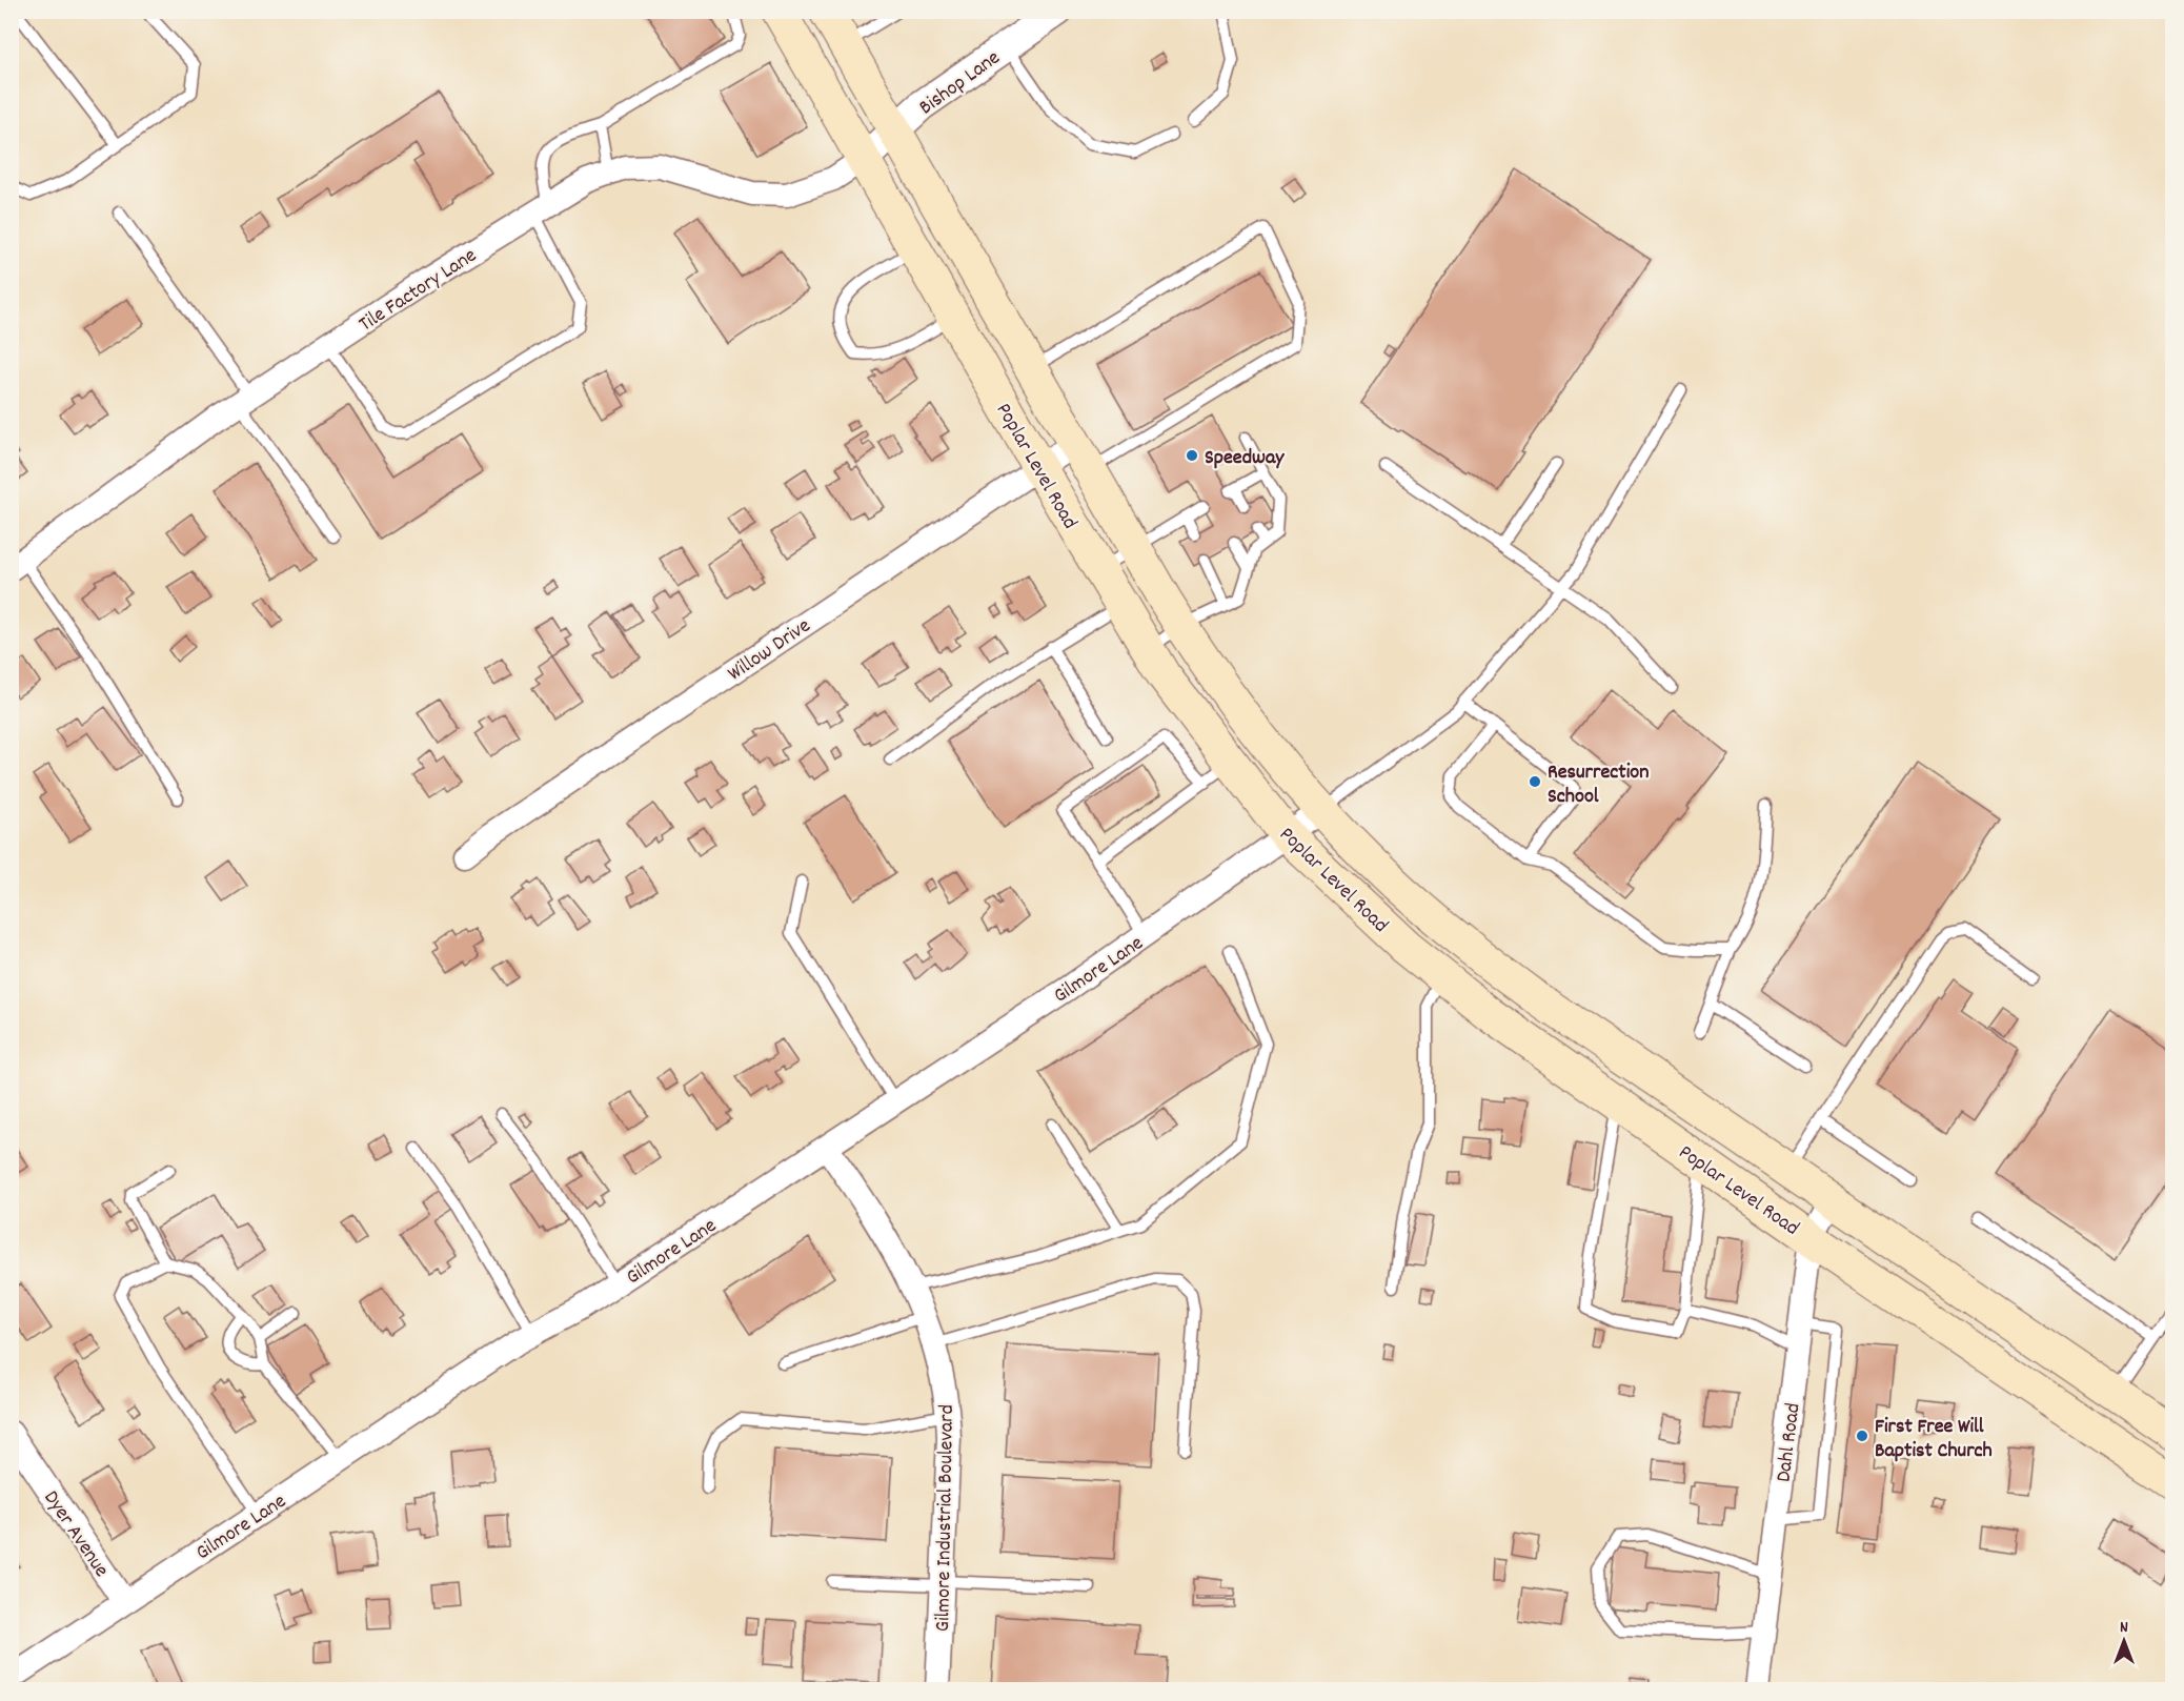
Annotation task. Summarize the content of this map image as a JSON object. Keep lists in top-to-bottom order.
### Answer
{
  "streets": {
    "main road": ["Poplar Level Road"],
    "street": [
      "Bishop Lane",
      "Tile Factory Lane",
      "Willow Drive",
      "Gilmore Lane",
      "Dahl Road",
      "Gilmore Industrial Boulevard",
      "Dyer Avenue"
    ]
  },
  "crossings": [
    ["Bishop Lane", "Tile Factory Lane"],
    ["Bishop Lane", "Poplar Level Road"],
    ["Tile Factory Lane", "Poplar Level Road"],
    ["Poplar Level Road", "Willow Drive"],
    ["Poplar Level Road", "Gilmore Lane"],
    ["Poplar Level Road", "Dahl Road"],
    ["Gilmore Lane", "Gilmore Industrial Boulevard"],
    ["Gilmore Lane", "Dyer Avenue"]
  ],
  "places": ["Speedway", "Resurrection School", "First Free Will Baptist Church"],
  "north": "top"
}
